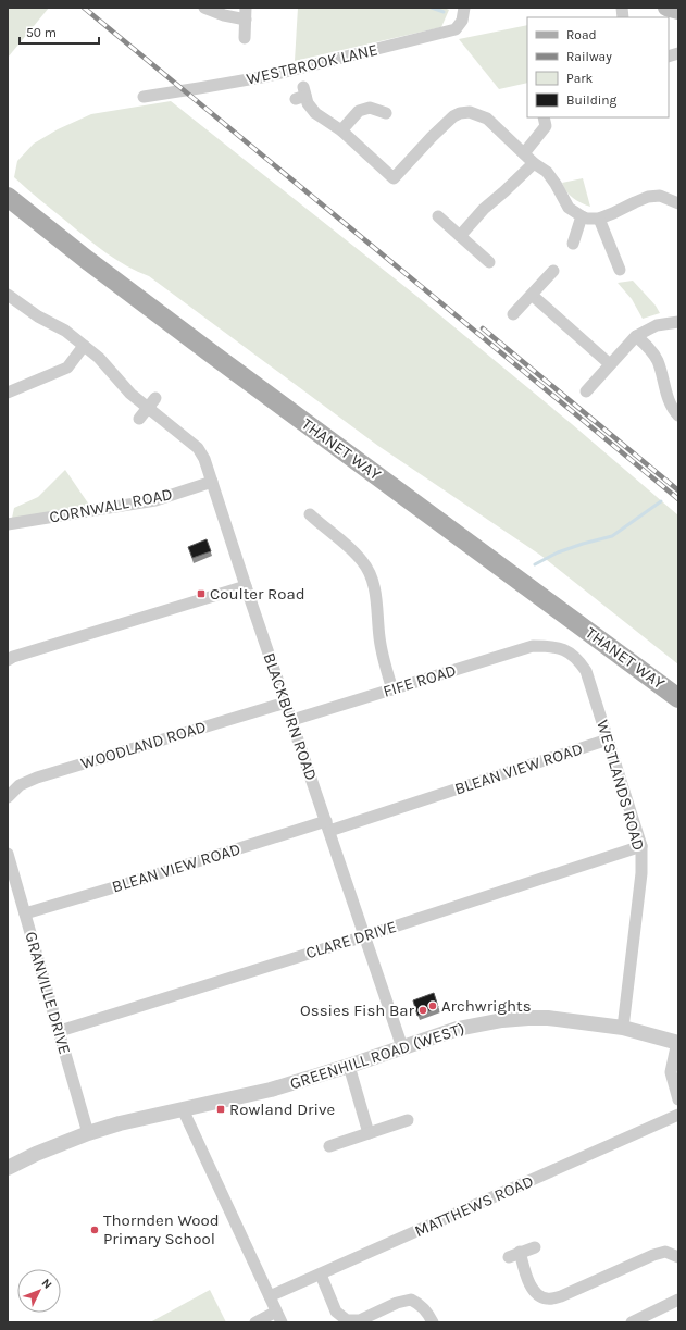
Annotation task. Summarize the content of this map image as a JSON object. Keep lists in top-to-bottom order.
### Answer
{
  "streets": {
    "main road": ["THANET WAY"],
    "street": [
      "WESTBROOK LANE",
      "CORNWALL ROAD",
      "FIFE ROAD",
      "BLACKBURN ROAD",
      "WOODLAND ROAD",
      "BLEAN VIEW ROAD",
      "WESTLANDS ROAD",
      "CLARE DRIVE",
      "GRANVILLE DRIVE",
      "GREENHILL ROAD (WEST)",
      "MATTHEWS ROAD"
    ]
  },
  "crossings": [
    ["CORNWALL ROAD", "BLACKBURN ROAD"],
    ["FIFE ROAD", "BLACKBURN ROAD"],
    ["FIFE ROAD", "WESTLANDS ROAD"],
    ["BLACKBURN ROAD", "WOODLAND ROAD"],
    ["BLACKBURN ROAD", "BLEAN VIEW ROAD"],
    ["BLACKBURN ROAD", "CLARE DRIVE"],
    ["BLACKBURN ROAD", "GREENHILL ROAD (WEST)"],
    ["BLEAN VIEW ROAD", "WESTLANDS ROAD"],
    ["BLEAN VIEW ROAD", "GRANVILLE DRIVE"],
    ["WESTLANDS ROAD", "CLARE DRIVE"],
    ["WESTLANDS ROAD", "GREENHILL ROAD (WEST)"],
    ["CLARE DRIVE", "GRANVILLE DRIVE"],
    ["GRANVILLE DRIVE", "GREENHILL ROAD (WEST)"]
  ],
  "places": {
    "transit": ["Coulter Road", "Rowland Drive"],
    "other": ["Archwrights", "Ossies Fish Bar", "Thornden Wood Primary School"]
  },
  "legend": [
    "Road",
    "Railway",
    "Park",
    "Building"
  ],
  "scale_bar": "50 m",
  "north": "top right"
}
